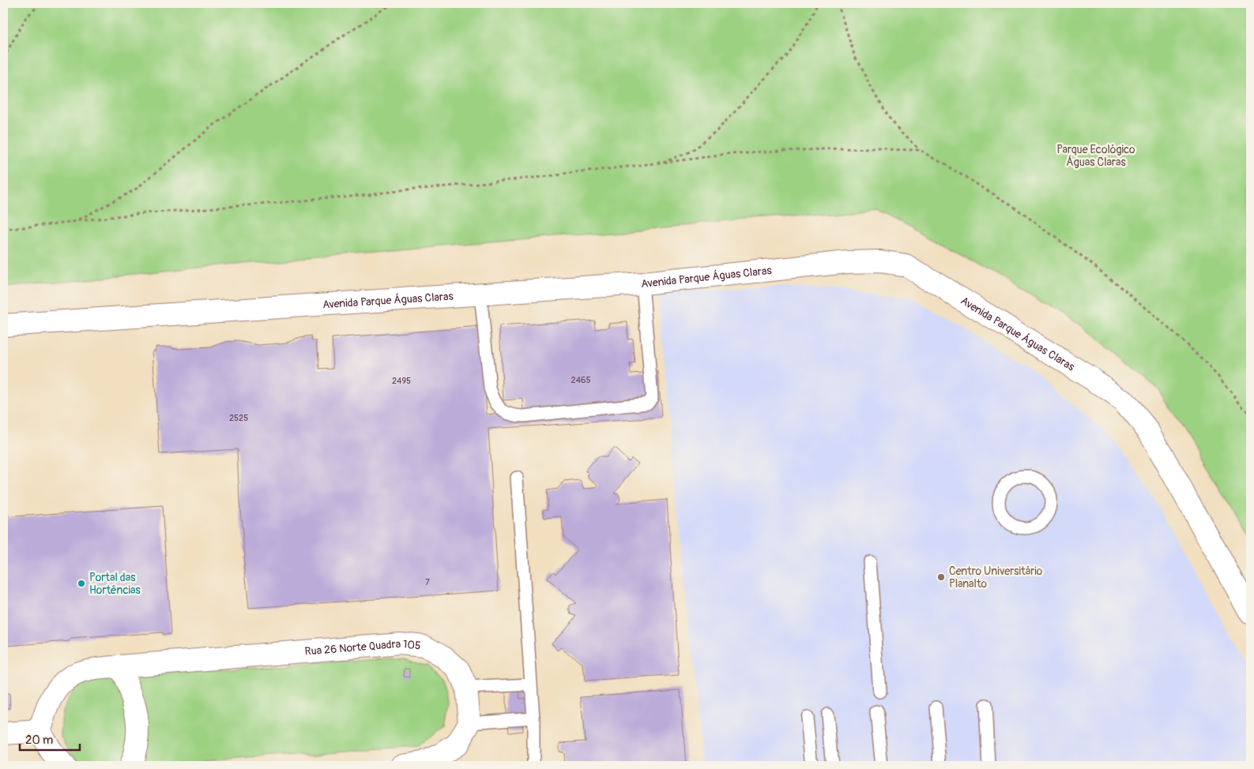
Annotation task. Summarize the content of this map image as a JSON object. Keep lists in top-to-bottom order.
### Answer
{
  "streets": {
    "street": ["Avenida Parque Águas Claras", "Rua 26 Norte Quadra 105"]
  },
  "parks": ["Parque Ecológico Águas Claras"],
  "places": ["Centro Universitário Planalto", "Portal das Hortências"],
  "house_numbers": [
    "2465",
    "2495",
    "2525",
    "7"
  ],
  "scale_bar": "20 m"
}
